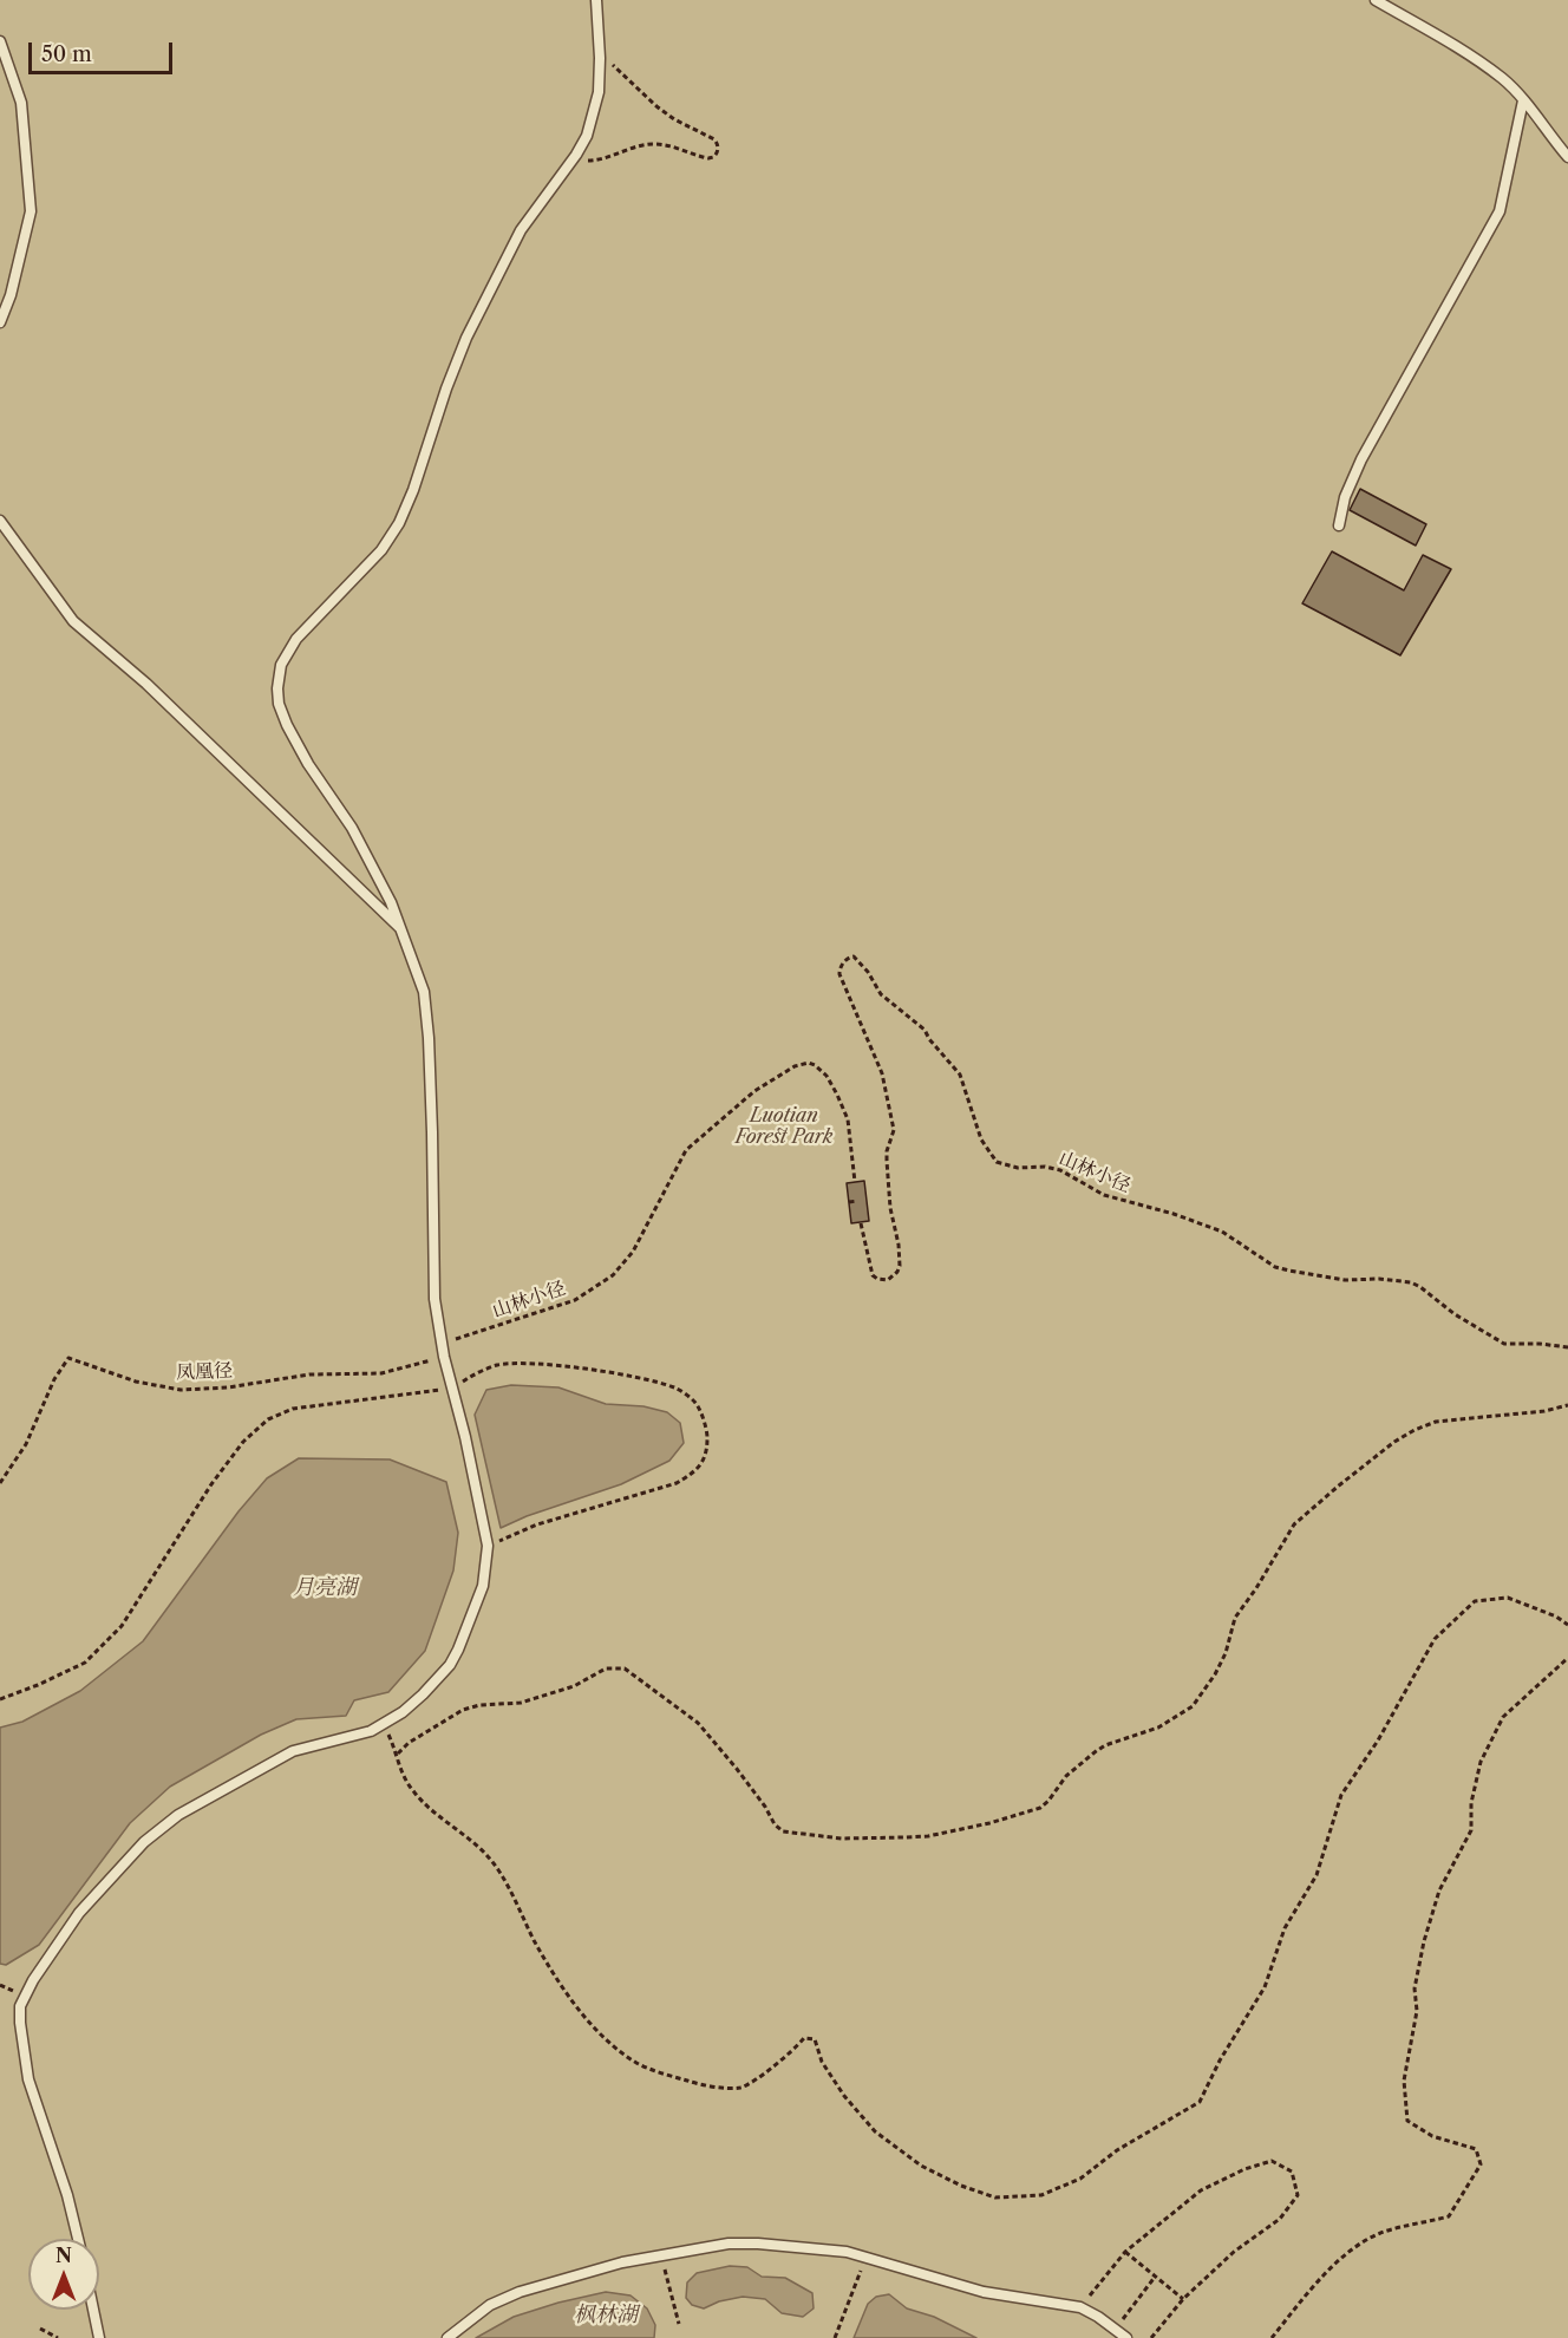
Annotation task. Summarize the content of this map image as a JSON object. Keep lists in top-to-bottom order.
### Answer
{
  "streets": {
    "path": ["山林小径", "凤凰径"]
  },
  "water": ["月亮湖", "枫林湖"],
  "parks": ["Luotian Forest Park"],
  "scale_bar": "50 m",
  "north": "top"
}
